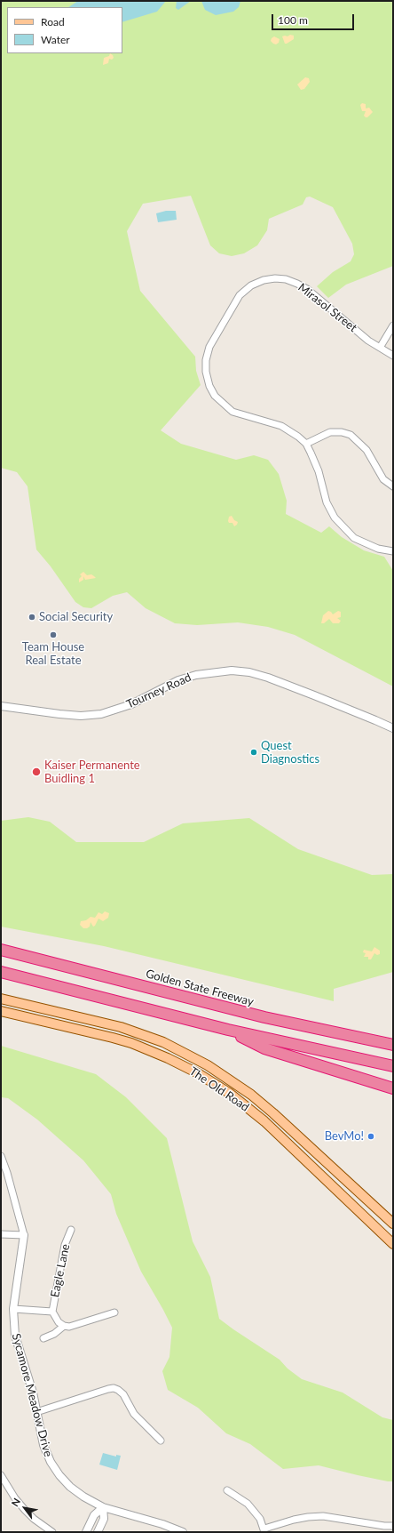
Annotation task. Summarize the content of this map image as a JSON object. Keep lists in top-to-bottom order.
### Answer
{
  "streets": {
    "highway": ["Golden State Freeway"],
    "main road": ["The Old Road"],
    "street": [
      "Mirasol Street",
      "Tourney Road",
      "Eagle Lane",
      "Sycamore Meadow Drive"
    ]
  },
  "places": [
    "Social Security",
    "Team House Real Estate",
    "Quest Diagnostics",
    "Kaiser Permanente Buidling 1",
    "BevMo!"
  ],
  "legend": ["Road", "Water"],
  "scale_bar": "100 m",
  "north": "top left"
}
